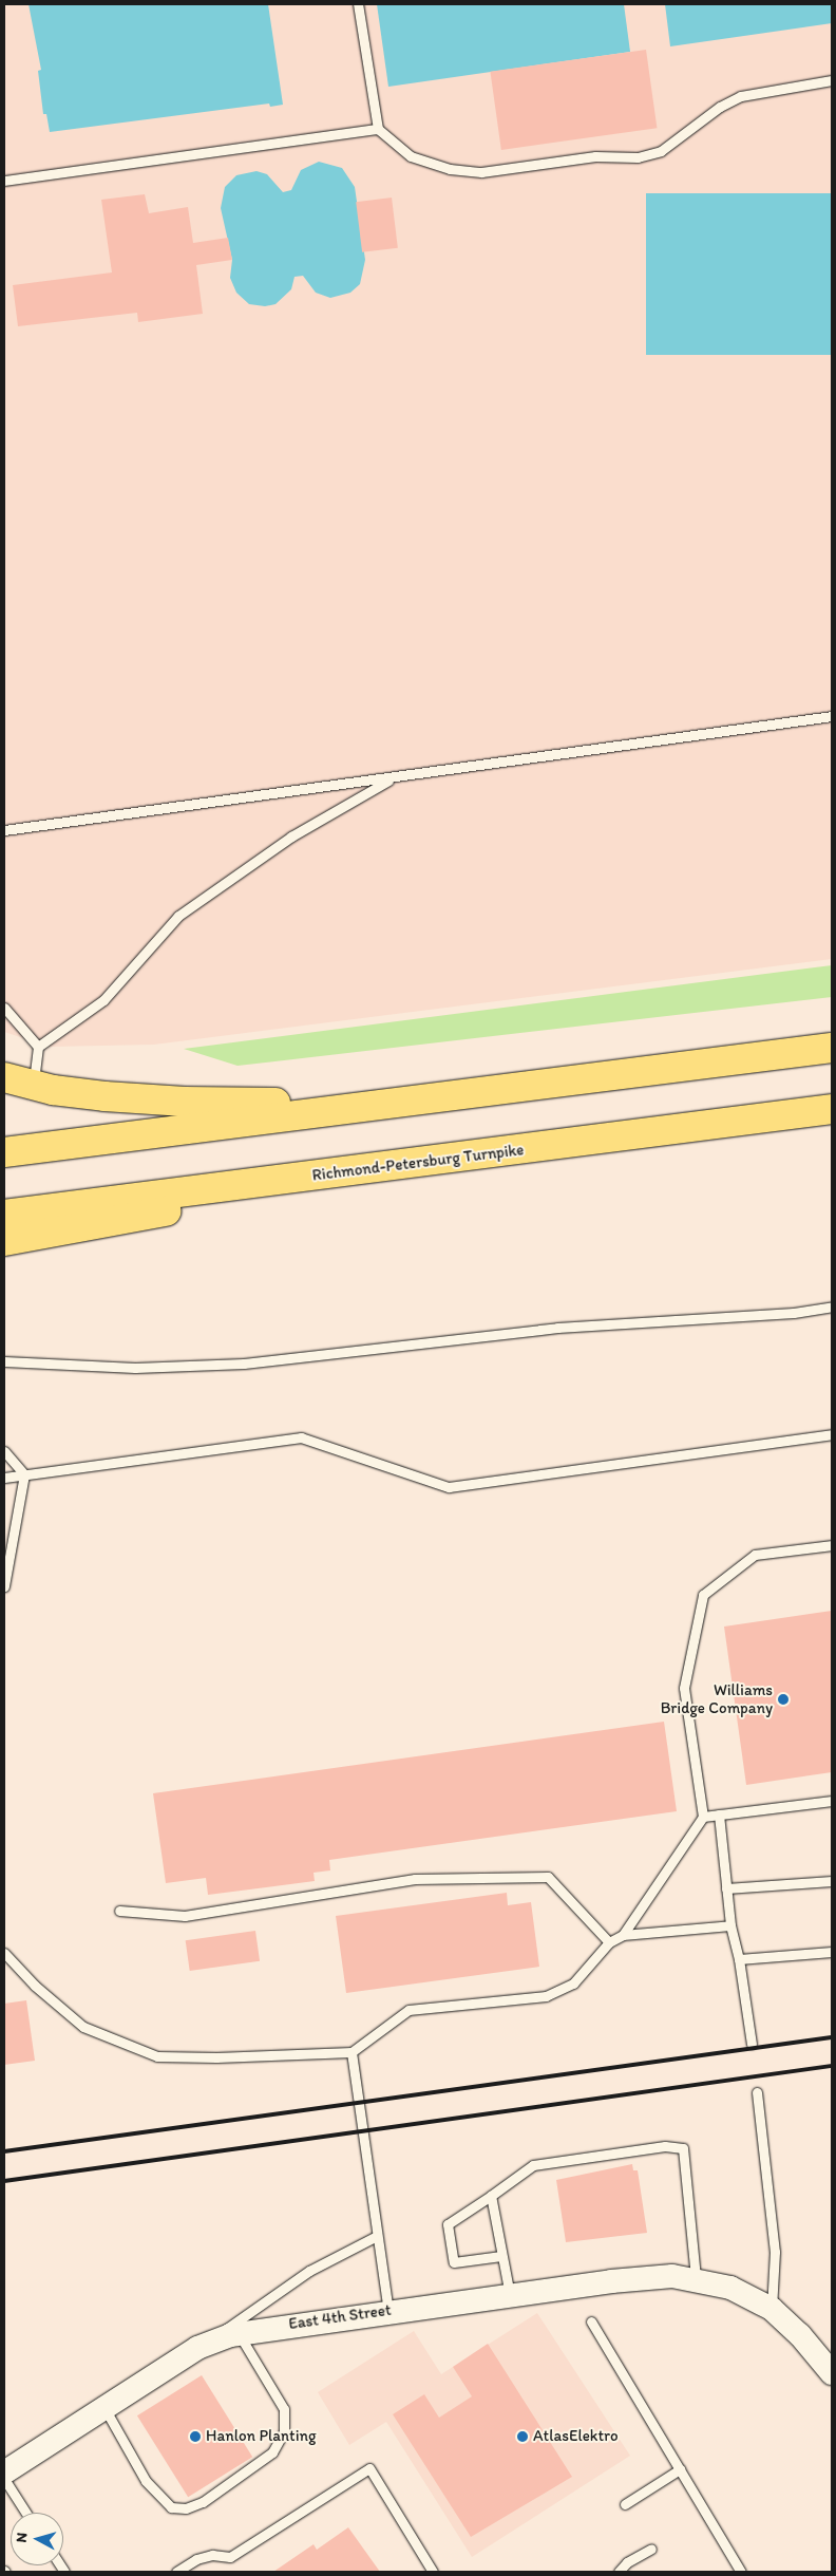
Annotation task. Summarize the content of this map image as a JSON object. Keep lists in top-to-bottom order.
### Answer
{
  "streets": {
    "highway": ["Richmond-Petersburg Turnpike"],
    "street": ["East 4th Street"]
  },
  "places": ["Williams Bridge Company", "Hanlon Planting", "AtlasElektro"],
  "north": "left"
}
